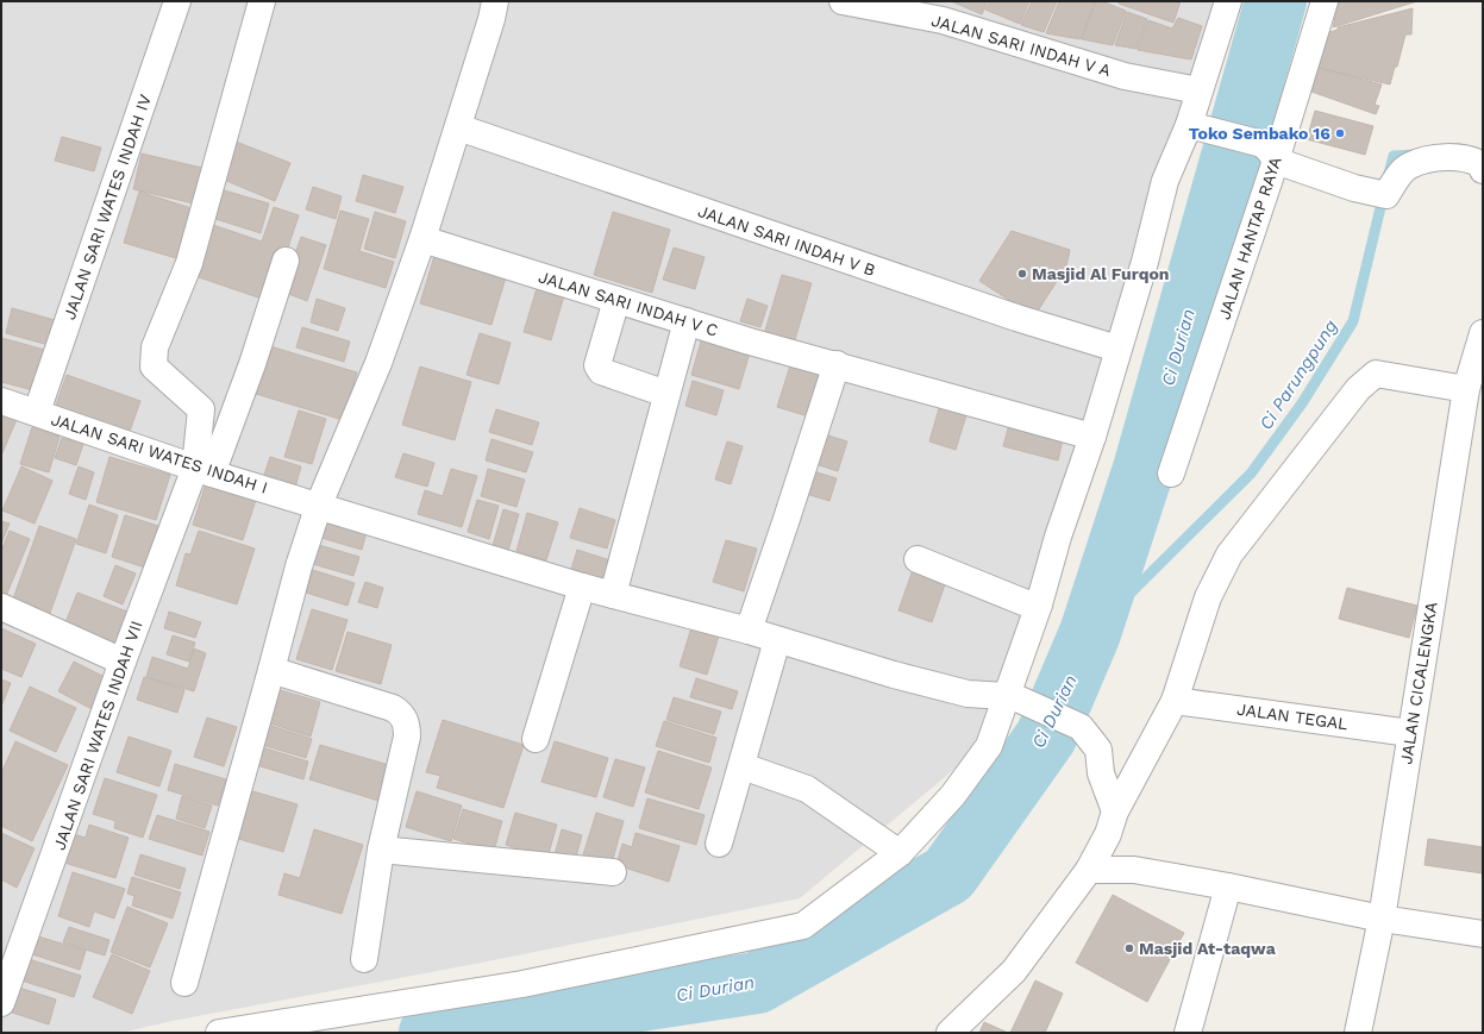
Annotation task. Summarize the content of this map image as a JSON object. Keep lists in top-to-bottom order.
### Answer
{
  "streets": {
    "street": [
      "JALAN SARI INDAH V A",
      "JALAN SARI WATES INDAH IV",
      "JALAN HANTAP RAYA",
      "JALAN SARI INDAH V B",
      "JALAN SARI INDAH V C",
      "JALAN SARI WATES INDAH I",
      "JALAN CICALENGKA",
      "JALAN TEGAL",
      "JALAN SARI WATES INDAH VII"
    ]
  },
  "crossings": [
    ["JALAN SARI WATES INDAH IV", "JALAN SARI WATES INDAH I"],
    ["JALAN SARI WATES INDAH I", "JALAN SARI WATES INDAH VII"],
    ["JALAN CICALENGKA", "JALAN TEGAL"]
  ],
  "water": ["Ci Durian", "Ci Parungpung"],
  "places": ["Toko Sembako 16", "Masjid Al Furqon", "Masjid At-taqwa"]
}
